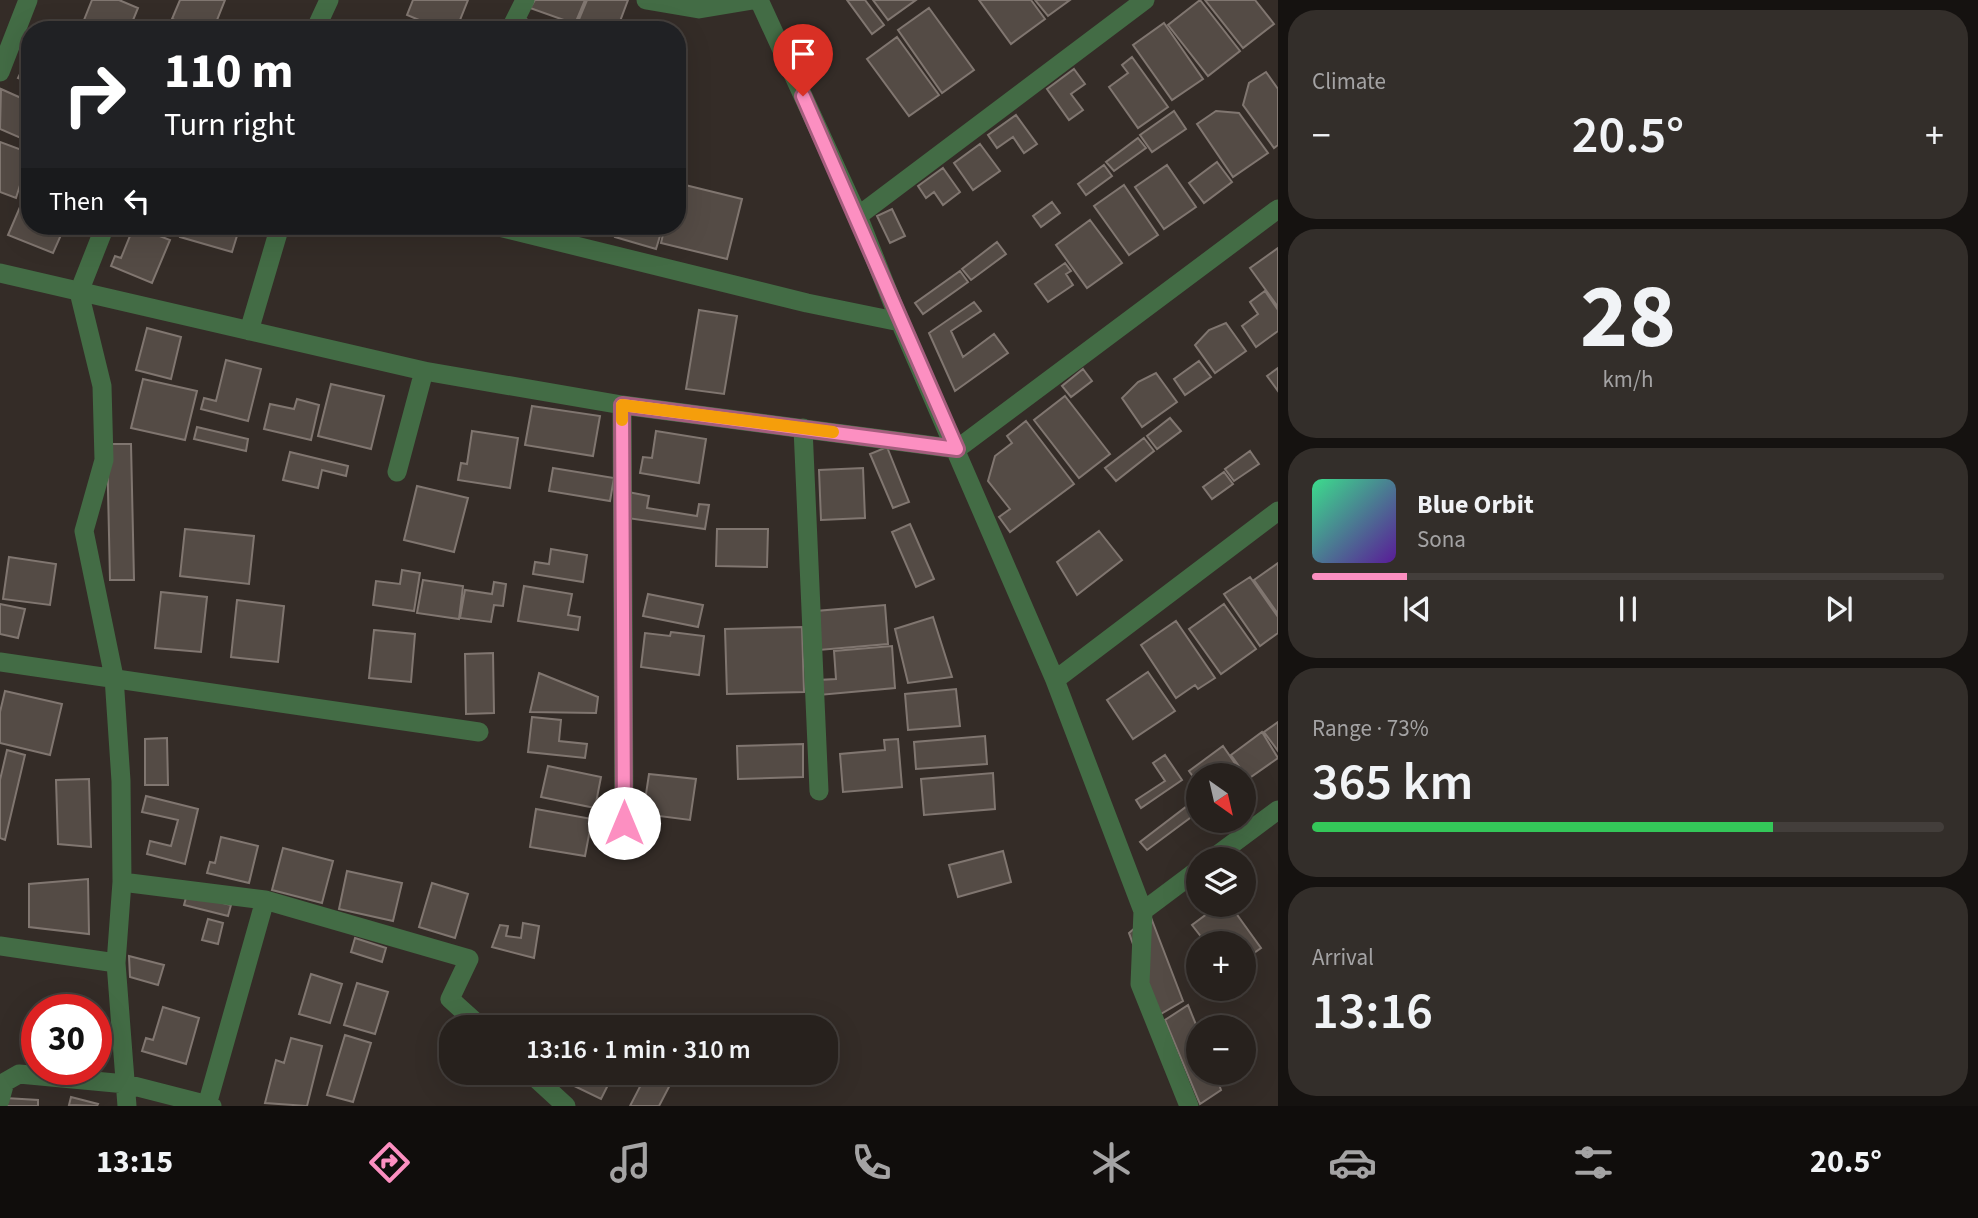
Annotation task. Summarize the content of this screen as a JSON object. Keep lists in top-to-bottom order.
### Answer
{
  "north": "bottom right",
  "page": {
    "tile": [
      "Climate",
      ["28", "km/h"],
      ["Range · 73%", "365 km"],
      ["Arrival", "13:16"]
    ],
    "turn": ["110 m", "Turn right"],
    "heat": ["−", "20.5°", "+"],
    "then": "Then",
    "song": ["Blue Orbit", "Sona"],
    "map_buttons": ["+", "−"],
    "limit": "30",
    "trip": "13:16 · 1 min · 310 m",
    "tabs": ["13:15", "20.5°"]
  }
}
